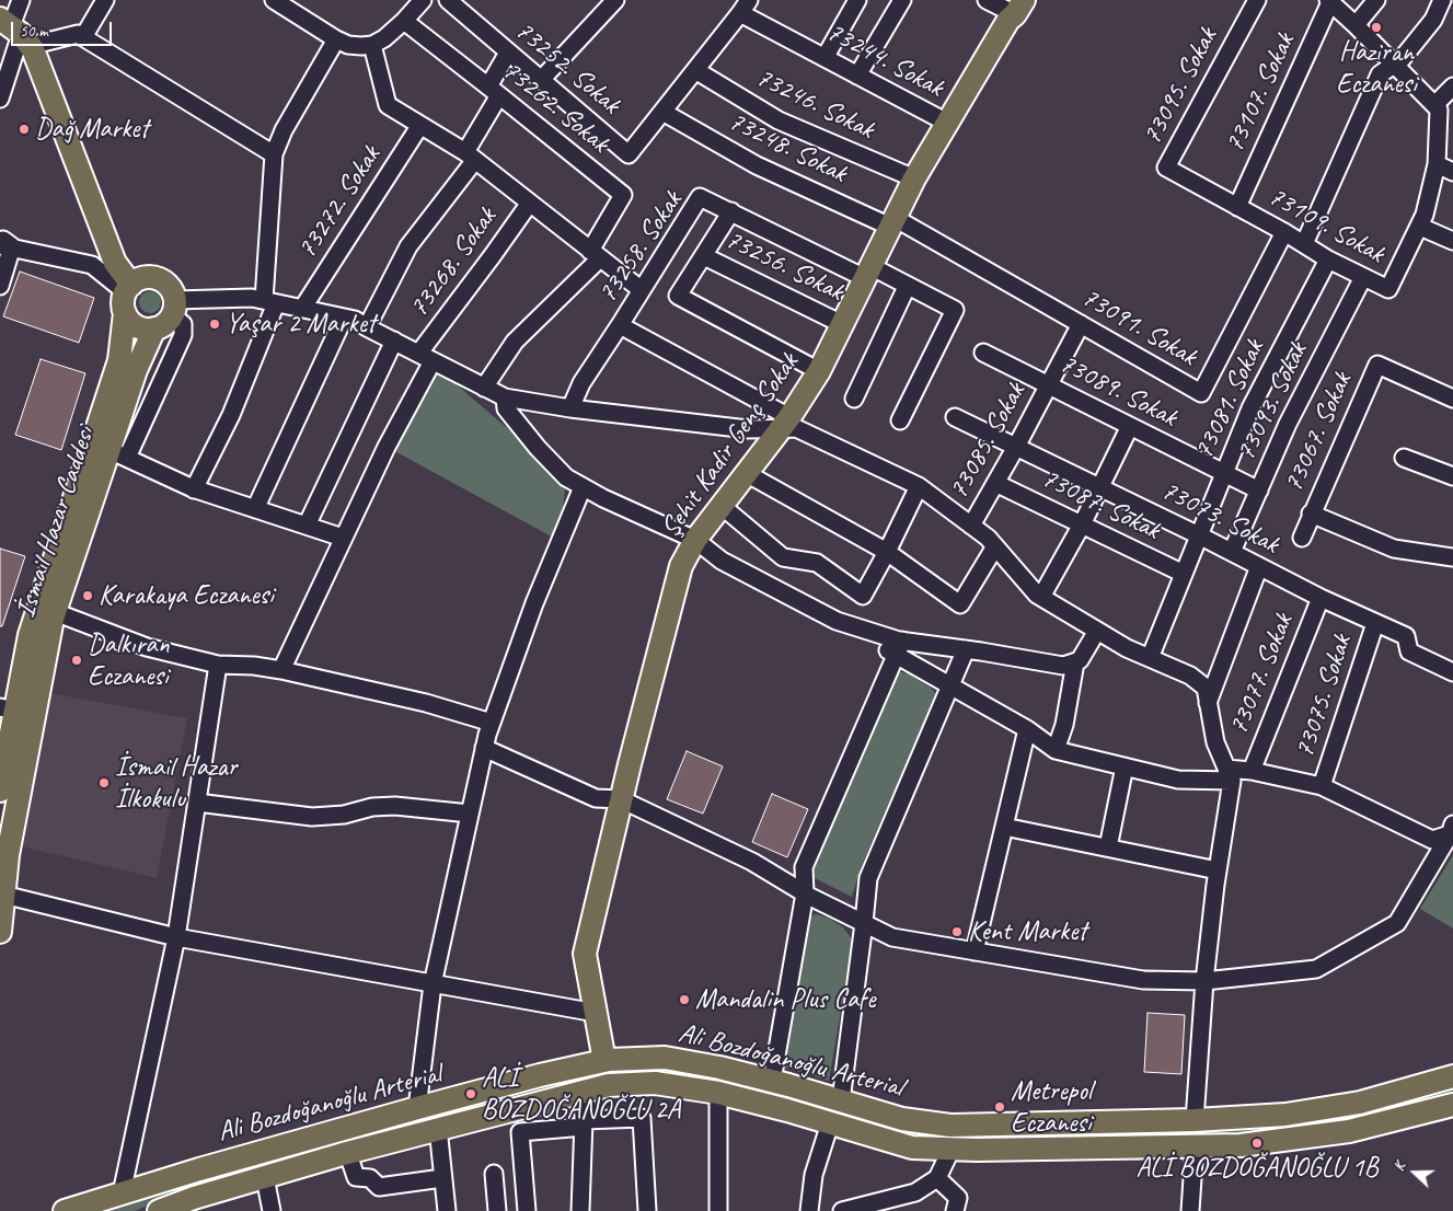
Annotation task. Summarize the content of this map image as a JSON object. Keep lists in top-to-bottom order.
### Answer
{
  "streets": {
    "main road": ["Şehit Kadir Genç Sokak", "İsmail Hazar Caddesi", "Ali Bozdoğanoğlu Arterial"],
    "street": [
      "73244. Sokak",
      "73252. Sokak",
      "73095. Sokak",
      "73107. Sokak",
      "73246. Sokak",
      "73262. Sokak",
      "73248. Sokak",
      "73272. Sokak",
      "73109. Sokak",
      "73258. Sokak",
      "73268. Sokak",
      "73256. Sokak",
      "73091. Sokak",
      "73089. Sokak",
      "73081. Sokak",
      "73093. Sokak",
      "73067. Sokak",
      "73085. Sokak",
      "73087. Sokak",
      "73073. Sokak",
      "73077. Sokak",
      "73075. Sokak"
    ]
  },
  "crossings": [
    ["73244. Sokak", "Şehit Kadir Genç Sokak"],
    ["73252. Sokak", "73248. Sokak"],
    ["73095. Sokak", "73109. Sokak"],
    ["73107. Sokak", "73109. Sokak"],
    ["73246. Sokak", "Şehit Kadir Genç Sokak"],
    ["73248. Sokak", "73091. Sokak"],
    ["73248. Sokak", "Şehit Kadir Genç Sokak"],
    ["73109. Sokak", "73091. Sokak"],
    ["73109. Sokak", "73081. Sokak"],
    ["73109. Sokak", "73093. Sokak"],
    ["73258. Sokak", "Şehit Kadir Genç Sokak"],
    ["73256. Sokak", "Şehit Kadir Genç Sokak"],
    ["73091. Sokak", "73085. Sokak"],
    ["73091. Sokak", "Şehit Kadir Genç Sokak"],
    ["73089. Sokak", "73081. Sokak"],
    ["73089. Sokak", "73093. Sokak"],
    ["73089. Sokak", "73085. Sokak"],
    ["73081. Sokak", "73087. Sokak"],
    ["73081. Sokak", "73073. Sokak"],
    ["73093. Sokak", "73073. Sokak"],
    ["73085. Sokak", "73087. Sokak"],
    ["73085. Sokak", "73073. Sokak"],
    ["Şehit Kadir Genç Sokak", "Ali Bozdoğanoğlu Arterial"],
    ["73073. Sokak", "73077. Sokak"],
    ["73073. Sokak", "73075. Sokak"]
  ],
  "places": [
    "Haziran Eczanesi",
    "Dağ Market",
    "Yaşar 2 Market",
    "Karakaya Eczanesi",
    "Dalkıran Eczanesi",
    "İsmail Hazar İlkokulu",
    "Kent Market",
    "Mandalin Plus Cafe",
    "ALİ BOZDOĞANOĞLU 2A",
    "Metrepol Eczanesi",
    "ALİ BOZDOĞANOĞLU 1B"
  ],
  "scale_bar": "50 m",
  "north": "left"
}
